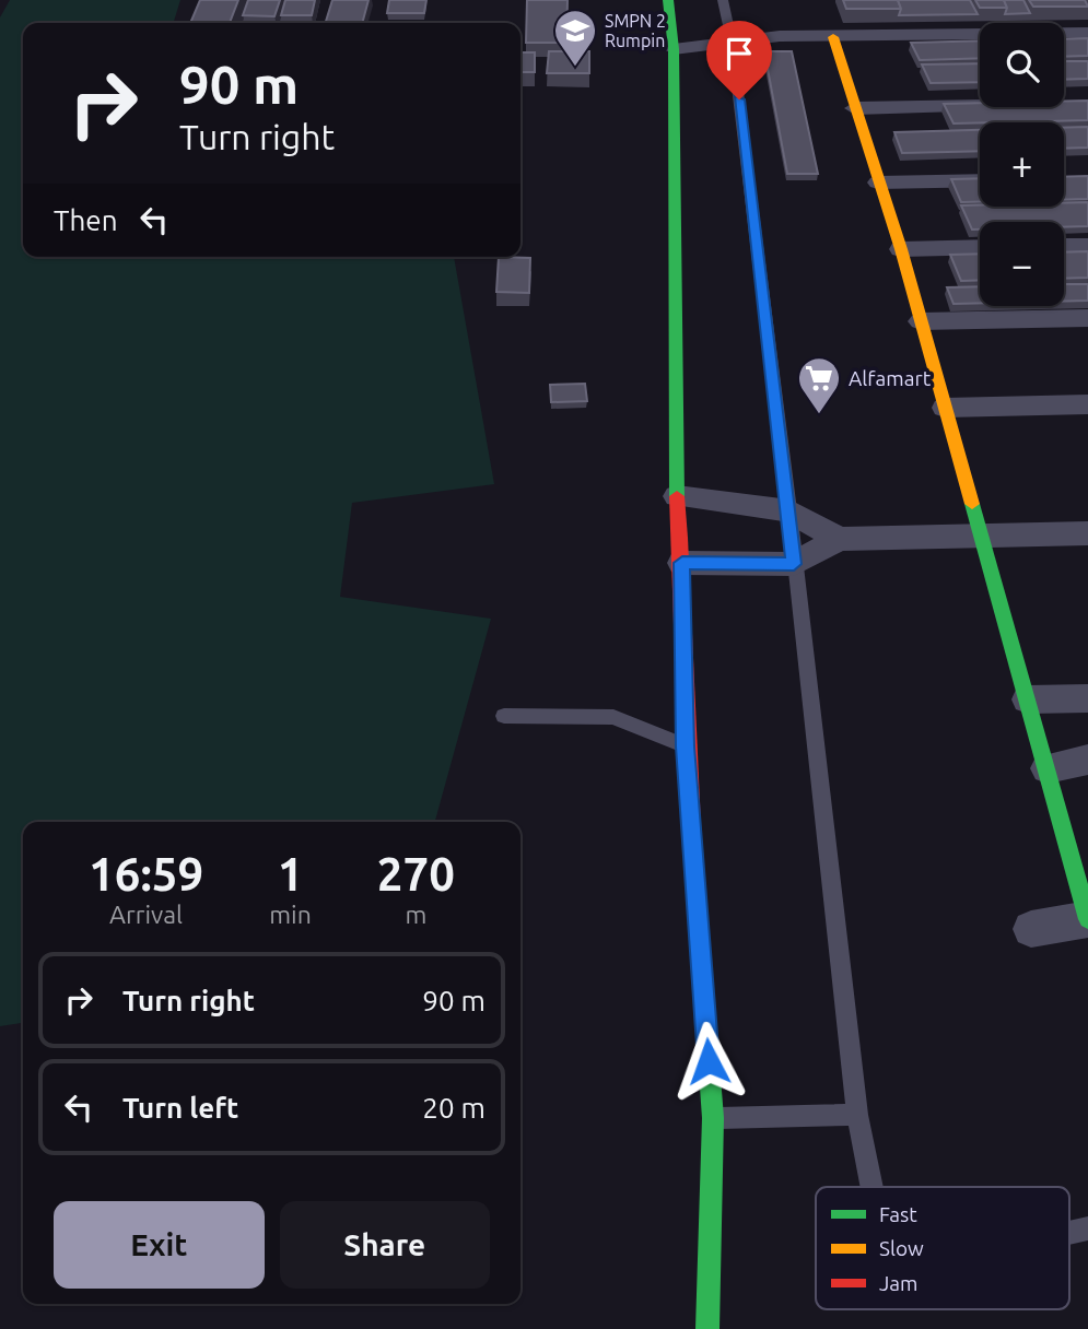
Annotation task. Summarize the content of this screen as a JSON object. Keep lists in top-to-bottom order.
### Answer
{
  "places": {
    "school or university": ["SMPN 2 Rumpin"],
    "supermarket": ["Alfamart"]
  },
  "legend": ["Fast", "Slow", "Jam"],
  "page": {
    "map_buttons": ["+", "−"],
    "turn": ["90 m", "Turn right"],
    "then": "Then",
    "eta": [
      "16:59",
      "Arrival",
      "1",
      "min",
      "270",
      "m"
    ],
    "list": [
      {
        "name": "Turn right",
        "value": "90 m"
      },
      {
        "name": "Turn left",
        "value": "20 m"
      }
    ],
    "buttons": ["Exit", "Share"]
  }
}
